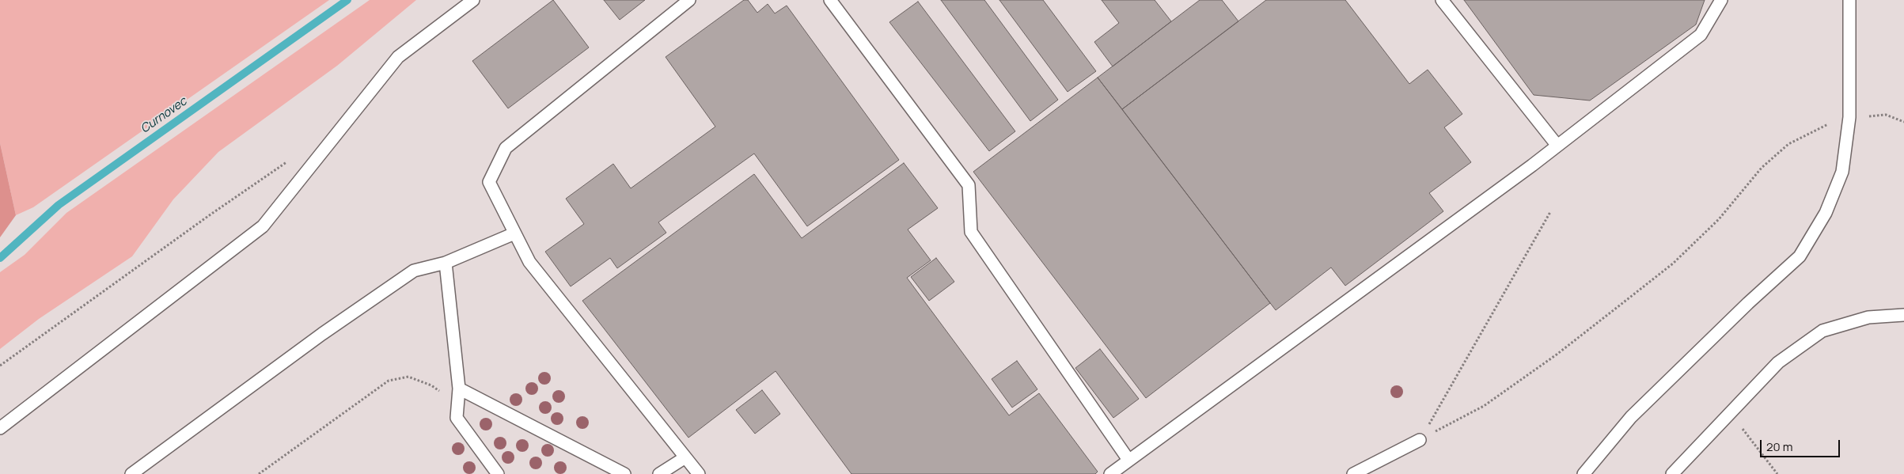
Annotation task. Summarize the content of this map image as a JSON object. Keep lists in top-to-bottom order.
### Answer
{
  "water": ["Curnovec"],
  "scale_bar": "20 m"
}
